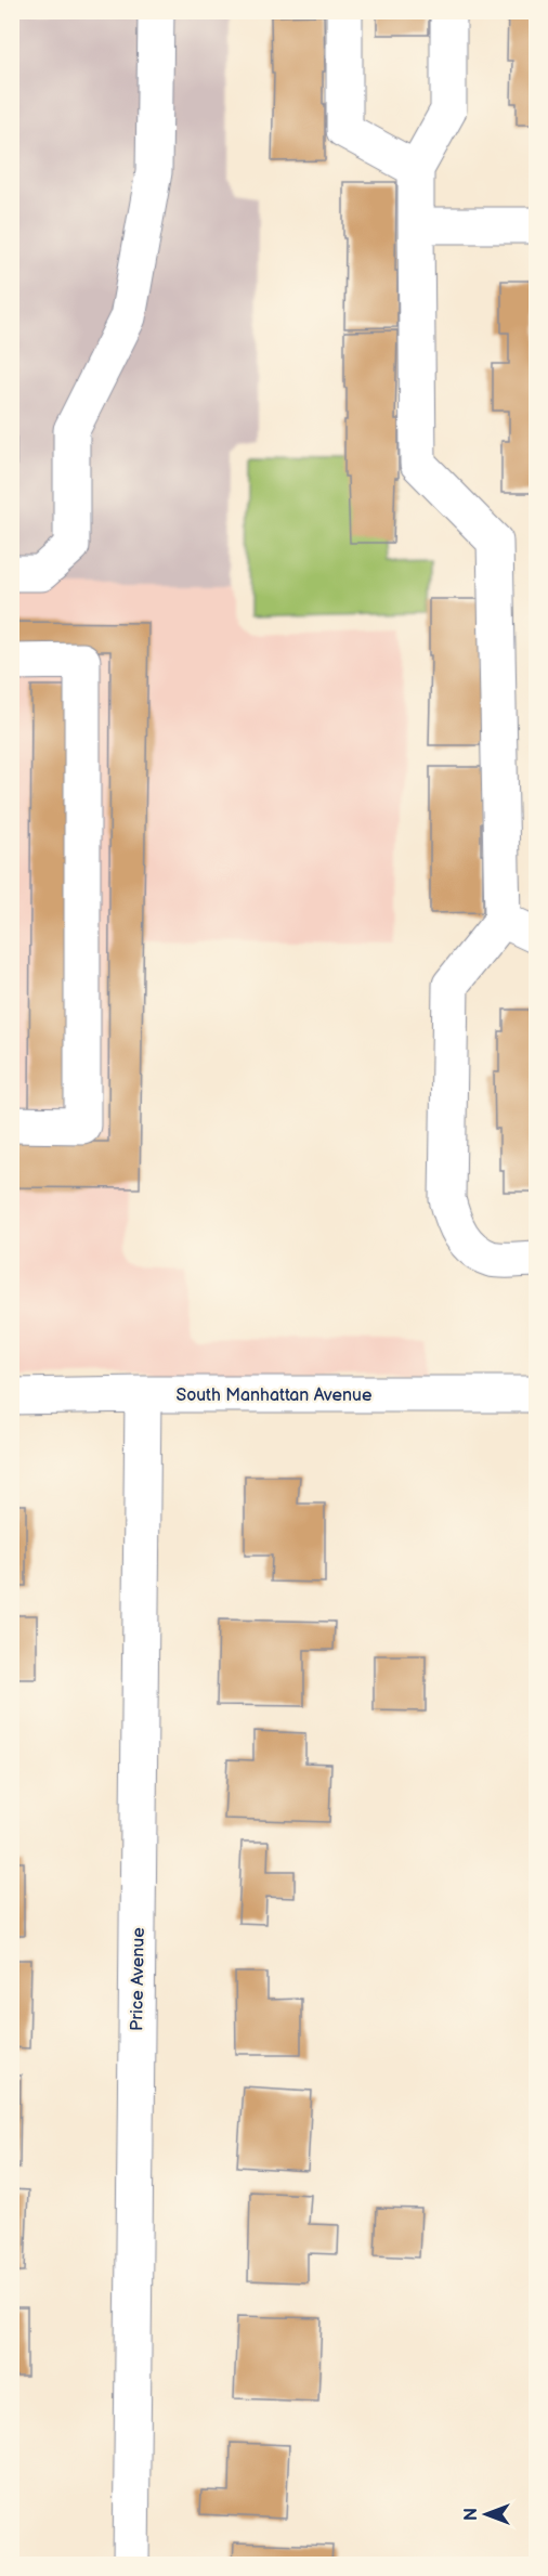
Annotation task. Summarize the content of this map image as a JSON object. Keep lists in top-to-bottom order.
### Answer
{
  "streets": {
    "street": ["South Manhattan Avenue", "Price Avenue"]
  },
  "crossings": [
    ["South Manhattan Avenue", "Price Avenue"]
  ],
  "north": "left"
}
